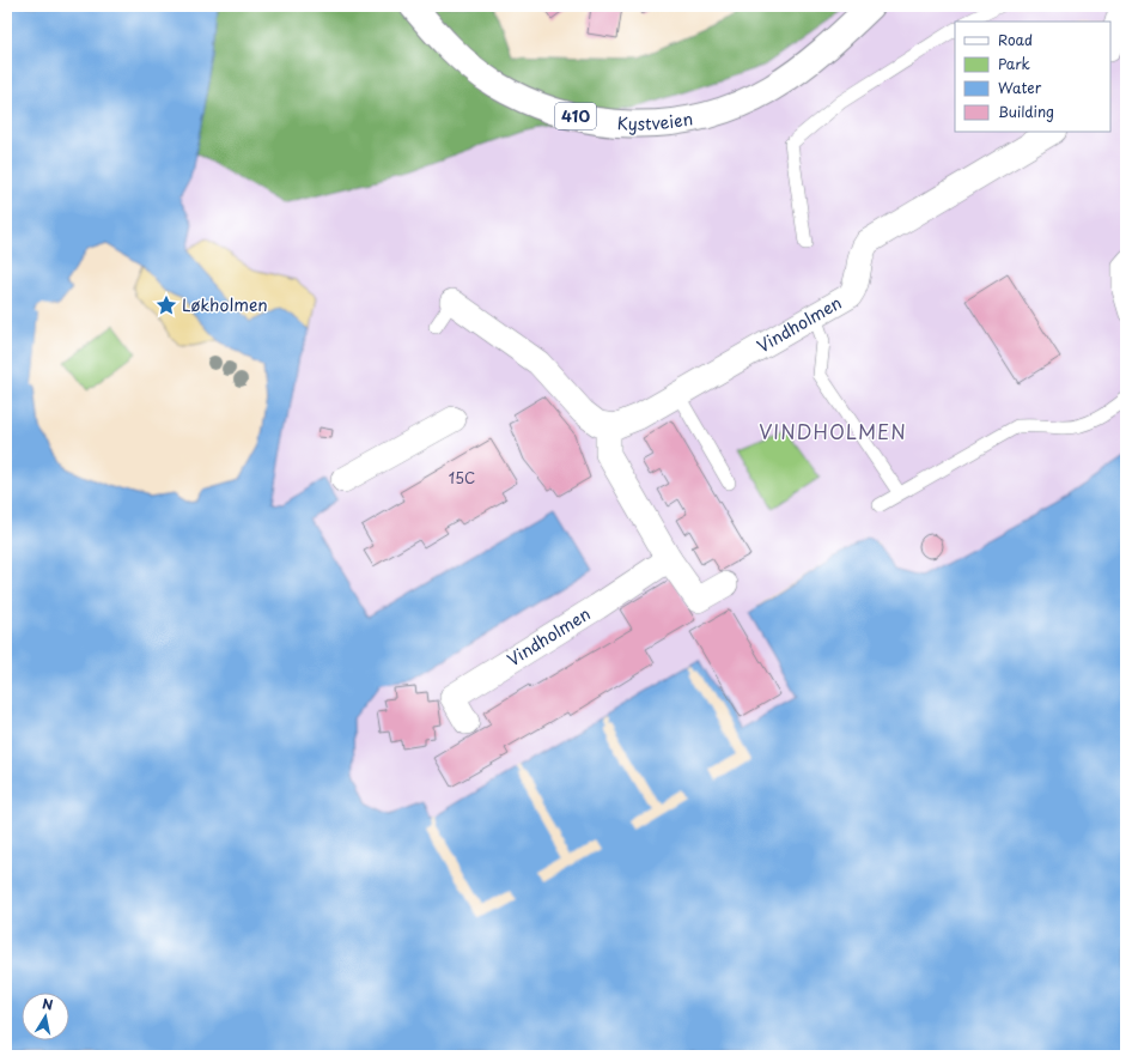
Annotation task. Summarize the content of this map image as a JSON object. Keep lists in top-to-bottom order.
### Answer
{
  "streets": {
    "main road": ["410", "Kystveien"],
    "street": ["Vindholmen"]
  },
  "districts": ["VINDHOLMEN"],
  "places": {
    "place": ["Løkholmen"]
  },
  "house_numbers": ["15C"],
  "legend": [
    "Road",
    "Park",
    "Water",
    "Building"
  ],
  "north": "top"
}
